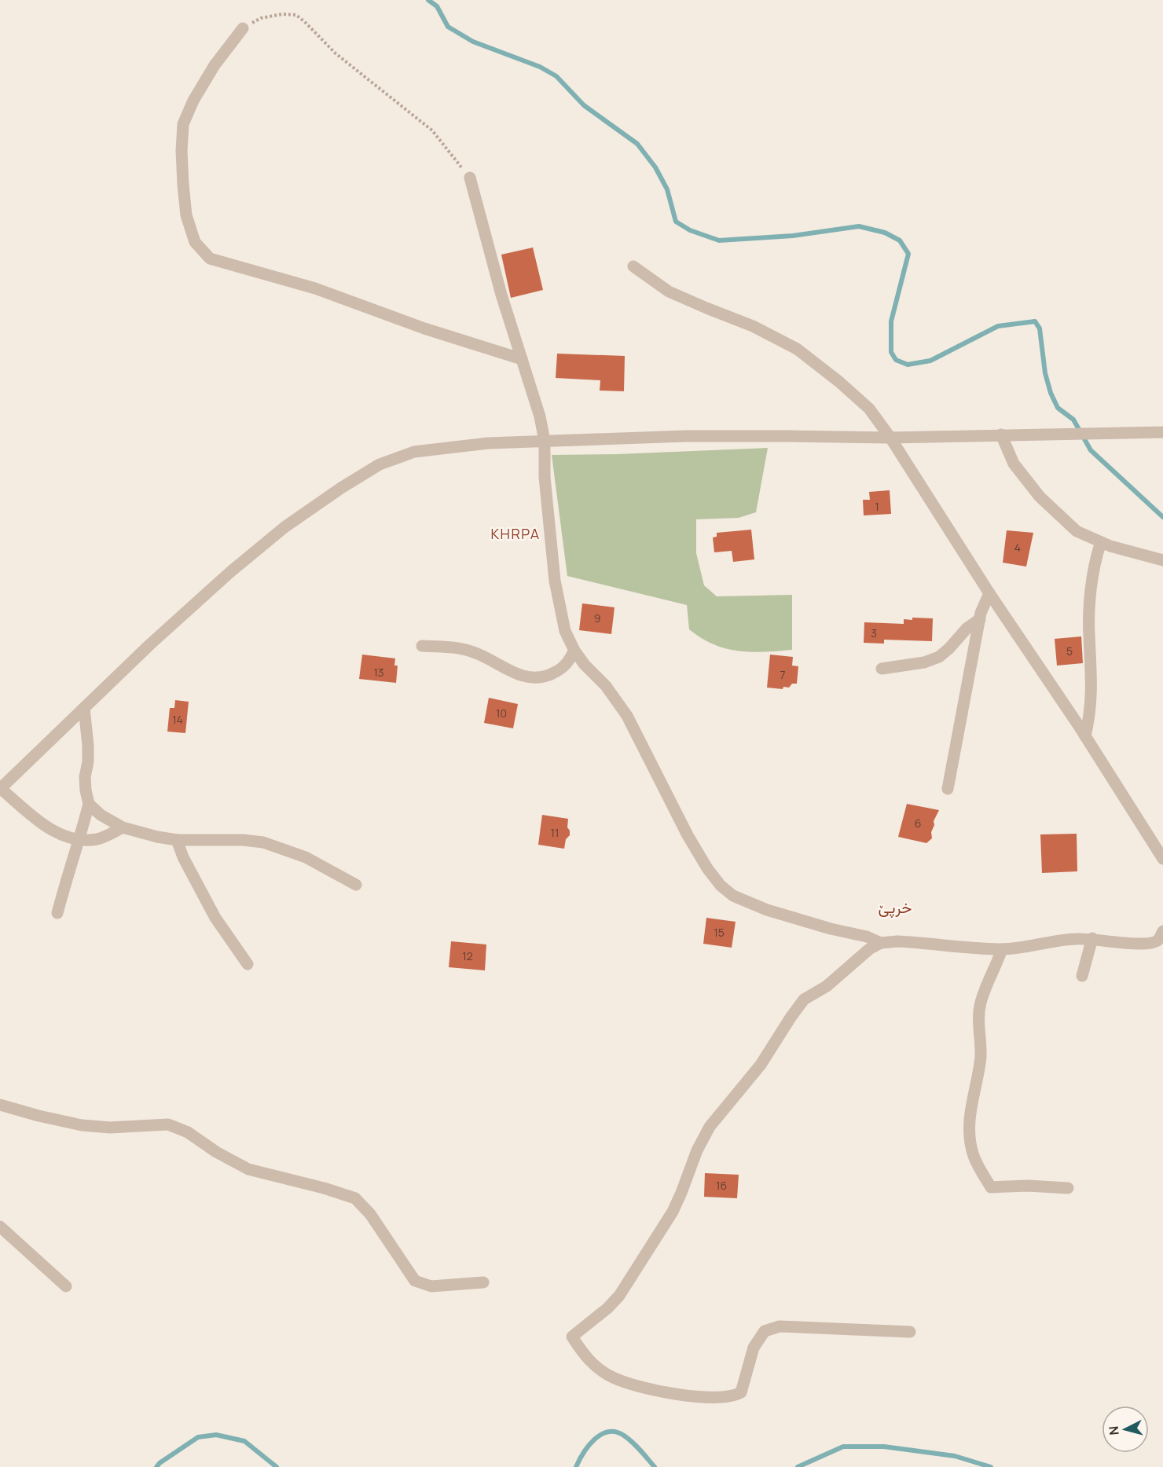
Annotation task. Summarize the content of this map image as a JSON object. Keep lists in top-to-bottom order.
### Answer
{
  "districts": ["KHRPA", "خرپێ"],
  "house_numbers": [
    "1",
    "4",
    "9",
    "3",
    "5",
    "13",
    "7",
    "10",
    "14",
    "6",
    "11",
    "15",
    "12",
    "16"
  ],
  "north": "left"
}
